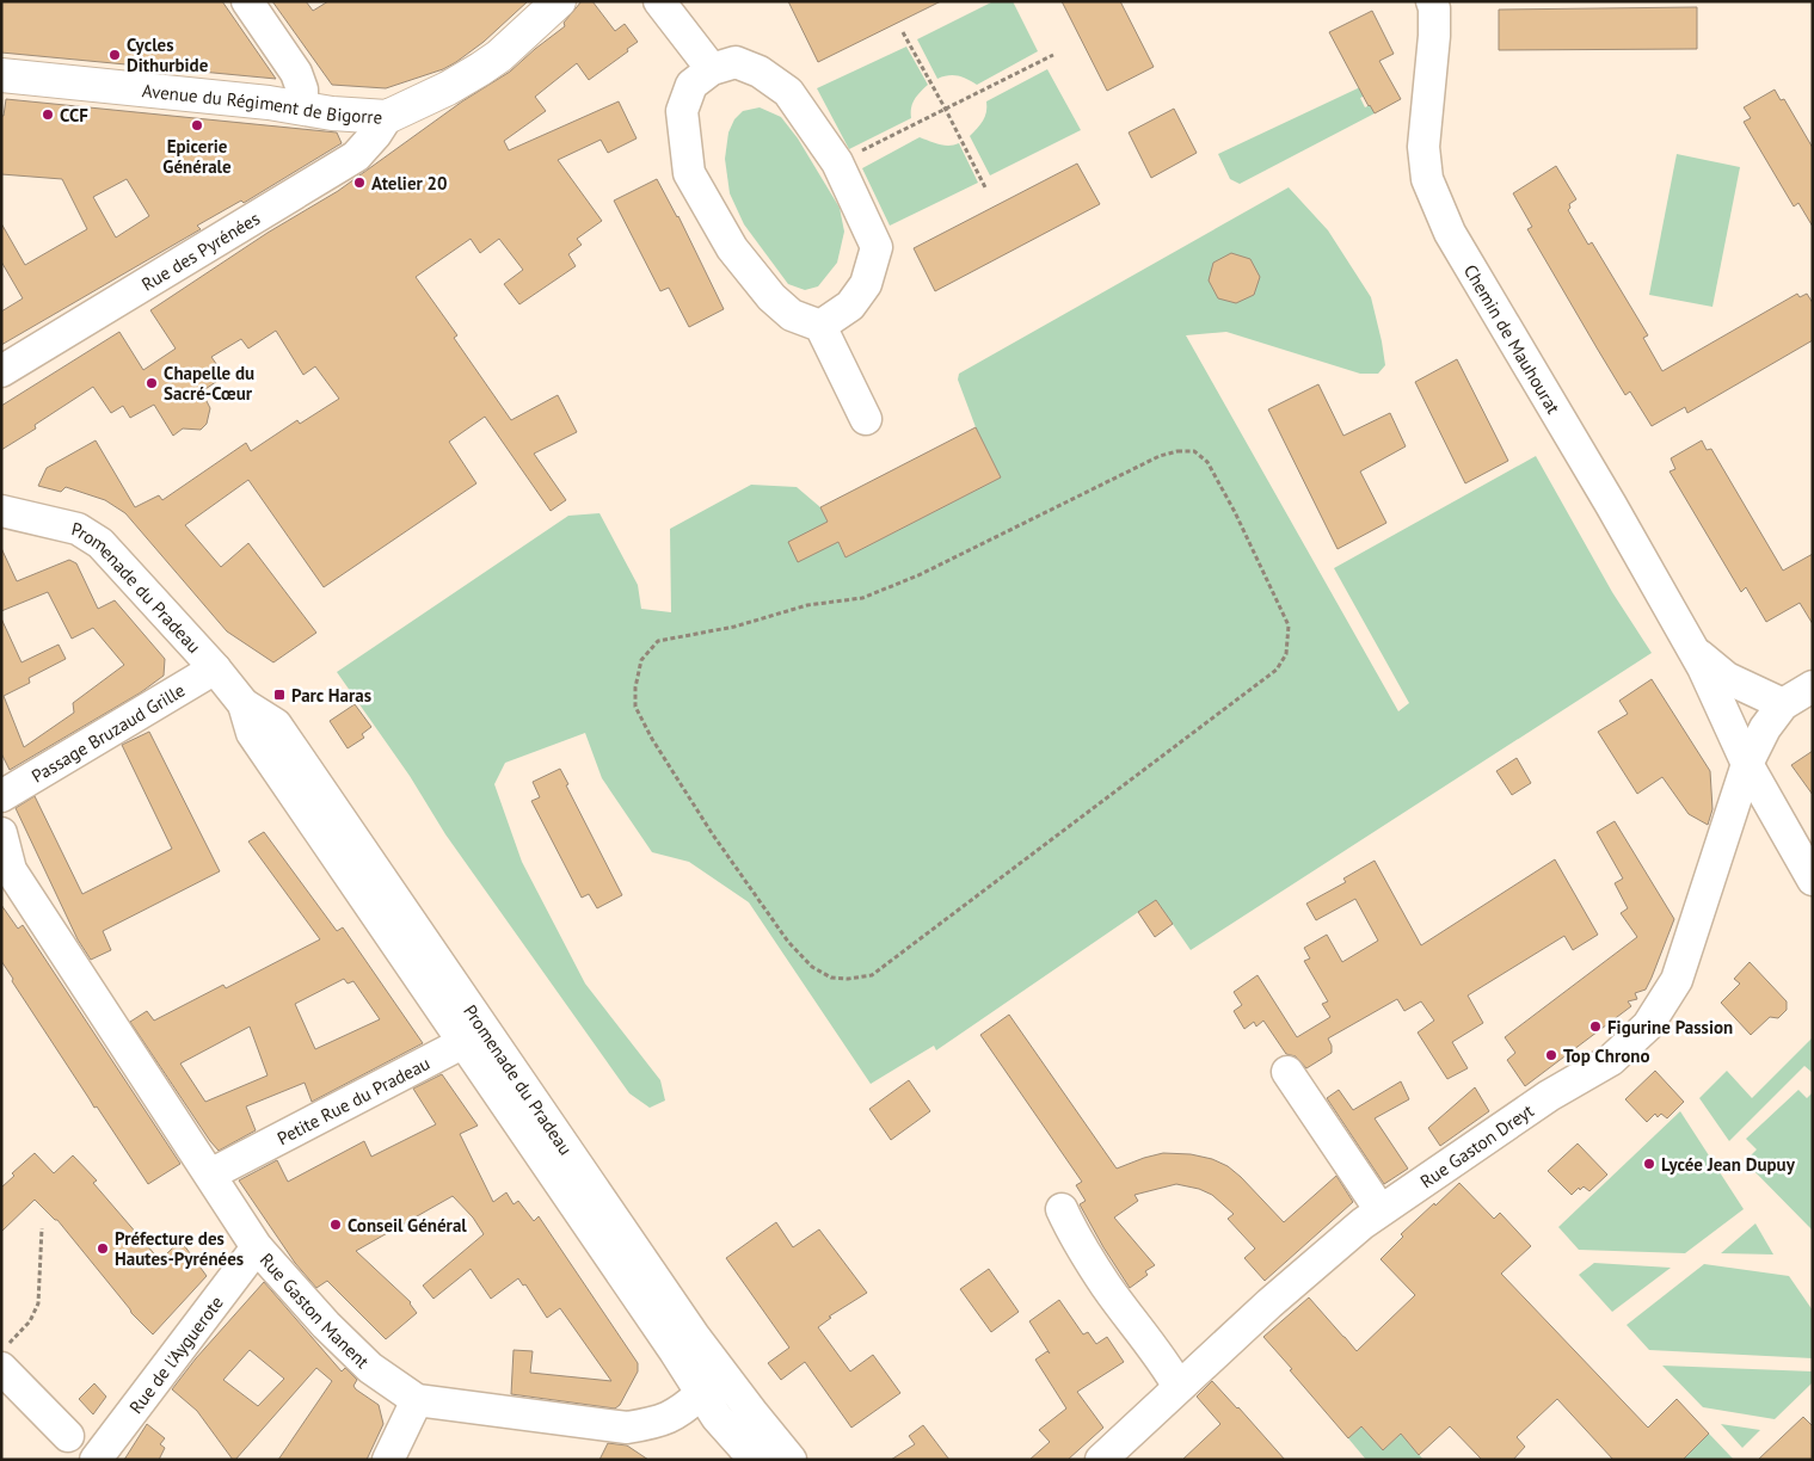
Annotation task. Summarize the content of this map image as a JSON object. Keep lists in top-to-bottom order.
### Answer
{
  "streets": {
    "main road": ["Avenue du Régiment de Bigorre"],
    "street": [
      "Rue des Pyrénées",
      "Chemin de Mauhourat",
      "Promenade du Pradeau",
      "Passage Bruzaud Grille",
      "Petite Rue du Pradeau",
      "Rue Gaston Dreyt",
      "Rue Gaston Manent",
      "Rue de l'Ayguerote"
    ]
  },
  "crossings": [
    ["Avenue du Régiment de Bigorre", "Rue des Pyrénées"],
    ["Chemin de Mauhourat", "Rue Gaston Dreyt"],
    ["Promenade du Pradeau", "Passage Bruzaud Grille"],
    ["Promenade du Pradeau", "Petite Rue du Pradeau"],
    ["Promenade du Pradeau", "Rue Gaston Manent"],
    ["Petite Rue du Pradeau", "Rue Gaston Manent"],
    ["Rue Gaston Manent", "Rue de l'Ayguerote"]
  ],
  "places": {
    "other": [
      "Cycles Dithurbide",
      "CCF",
      "Epicerie Générale",
      "Atelier 20",
      "Chapelle du Sacré-Cœur",
      "Figurine Passion",
      "Top Chrono",
      "Lycée Jean Dupuy",
      "Conseil Général",
      "Préfecture des Hautes-Pyrénées"
    ],
    "transit": ["Parc Haras"]
  }
}
